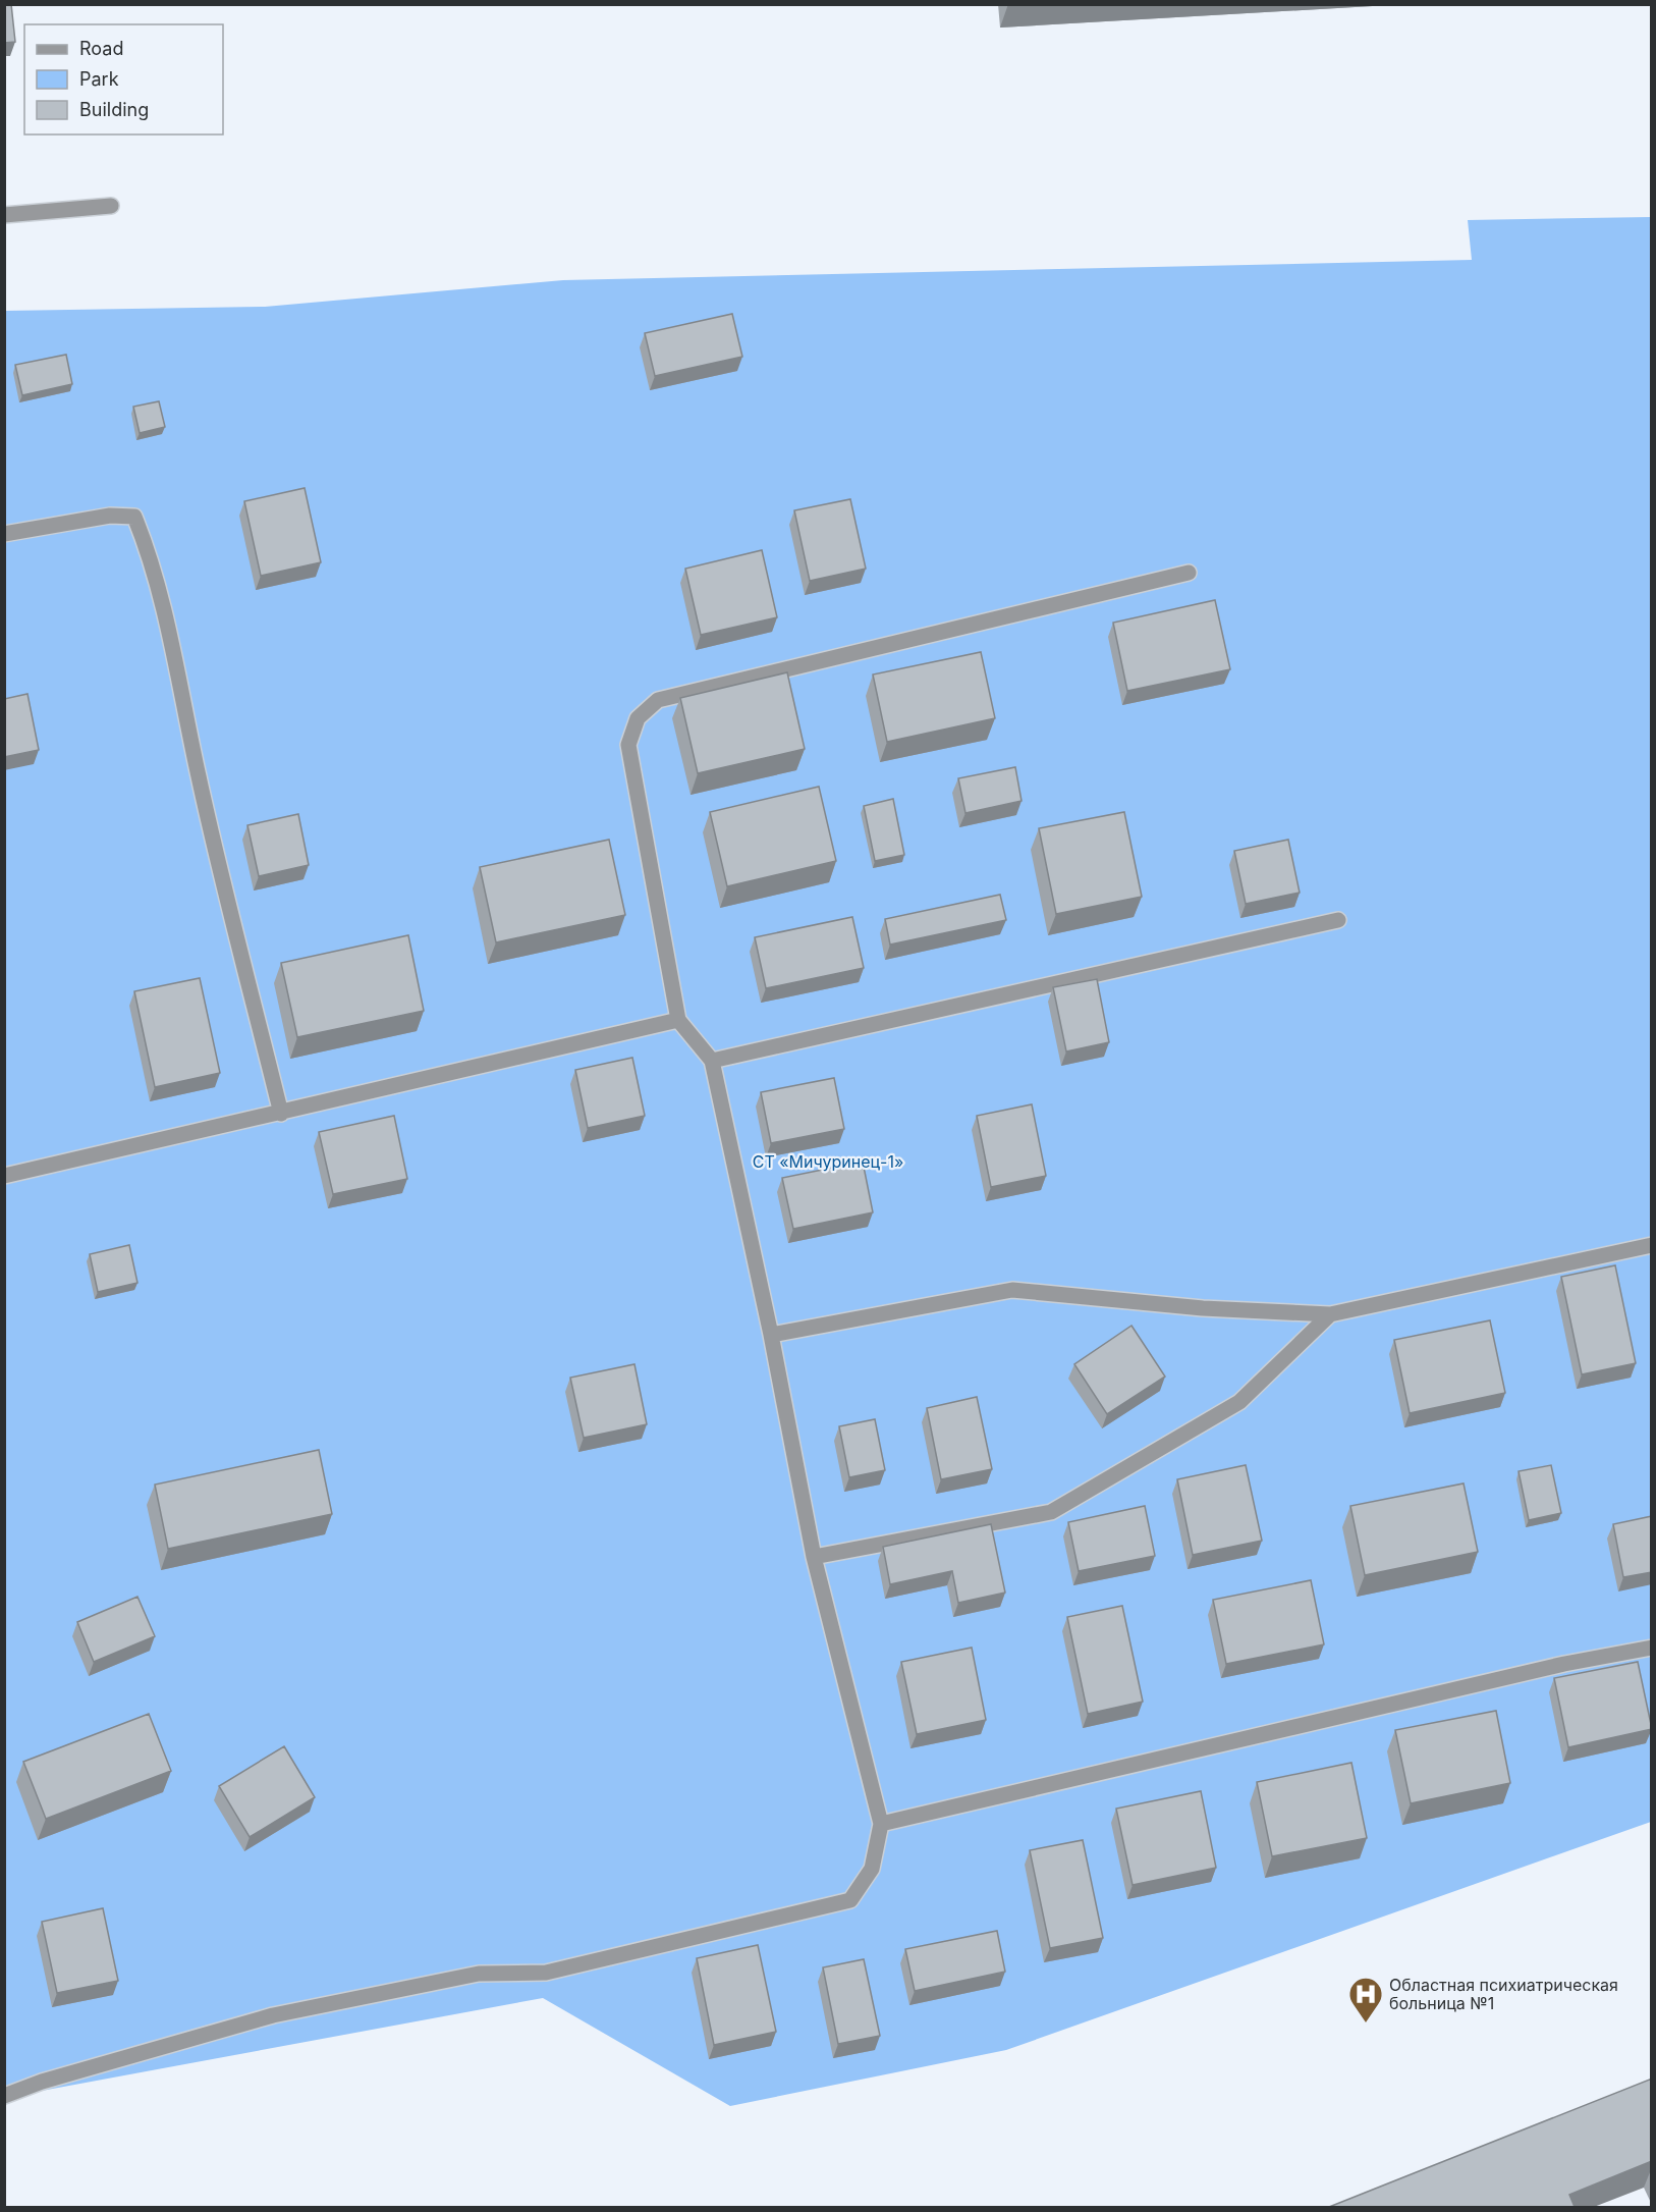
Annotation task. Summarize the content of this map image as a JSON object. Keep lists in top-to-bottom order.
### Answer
{
  "parks": ["СТ «Мичуринец-1»"],
  "places": {
    "hospital": ["Областная психиатрическая больница №1"]
  },
  "legend": ["Road", "Park", "Building"]
}
